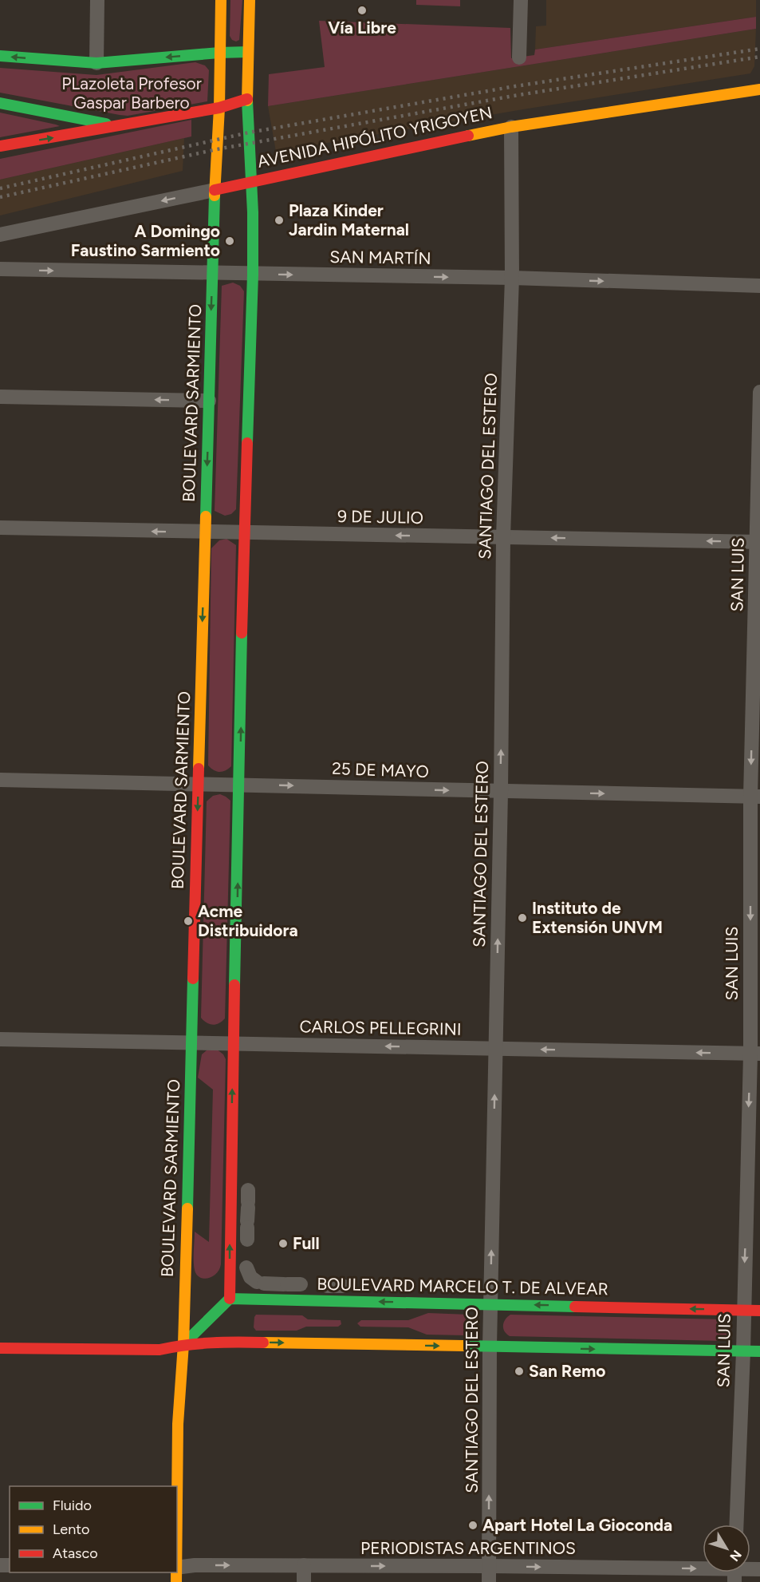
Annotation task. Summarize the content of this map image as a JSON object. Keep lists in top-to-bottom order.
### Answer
{
  "streets": {
    "main road": ["AVENIDA HIPÓLITO YRIGOYEN", "BOULEVARD SARMIENTO", "BOULEVARD MARCELO T. DE ALVEAR"],
    "street": [
      "SAN MARTÍN",
      "SANTIAGO DEL ESTERO",
      "9 DE JULIO",
      "SAN LUIS",
      "25 DE MAYO",
      "CARLOS PELLEGRINI",
      "PERIODISTAS ARGENTINOS"
    ]
  },
  "crossings": [
    ["AVENIDA HIPÓLITO YRIGOYEN", "BOULEVARD SARMIENTO"],
    ["AVENIDA HIPÓLITO YRIGOYEN", "SANTIAGO DEL ESTERO"],
    ["SAN MARTÍN", "BOULEVARD SARMIENTO"],
    ["SAN MARTÍN", "SANTIAGO DEL ESTERO"],
    ["BOULEVARD SARMIENTO", "9 DE JULIO"],
    ["BOULEVARD SARMIENTO", "25 DE MAYO"],
    ["BOULEVARD SARMIENTO", "CARLOS PELLEGRINI"],
    ["SANTIAGO DEL ESTERO", "9 DE JULIO"],
    ["SANTIAGO DEL ESTERO", "25 DE MAYO"],
    ["SANTIAGO DEL ESTERO", "CARLOS PELLEGRINI"],
    ["SANTIAGO DEL ESTERO", "BOULEVARD MARCELO T. DE ALVEAR"],
    ["SANTIAGO DEL ESTERO", "PERIODISTAS ARGENTINOS"],
    ["9 DE JULIO", "SAN LUIS"],
    ["SAN LUIS", "25 DE MAYO"],
    ["SAN LUIS", "CARLOS PELLEGRINI"],
    ["SAN LUIS", "BOULEVARD MARCELO T. DE ALVEAR"]
  ],
  "one_way": [
    "SAN MARTÍN",
    "SANTIAGO DEL ESTERO",
    "9 DE JULIO",
    "SAN LUIS",
    "25 DE MAYO",
    "CARLOS PELLEGRINI",
    "PERIODISTAS ARGENTINOS"
  ],
  "parks": ["PLazoleta Profesor Gaspar Barbero"],
  "places": [
    "Vía Libre",
    "Plaza Kinder Jardin Maternal",
    "A Domingo Faustino Sarmiento",
    "Instituto de Extensión UNVM",
    "Acme Distribuidora",
    "Full",
    "San Remo",
    "Apart Hotel La Gioconda"
  ],
  "legend": ["Fluido", "Lento", "Atasco"],
  "north": "bottom right"
}
